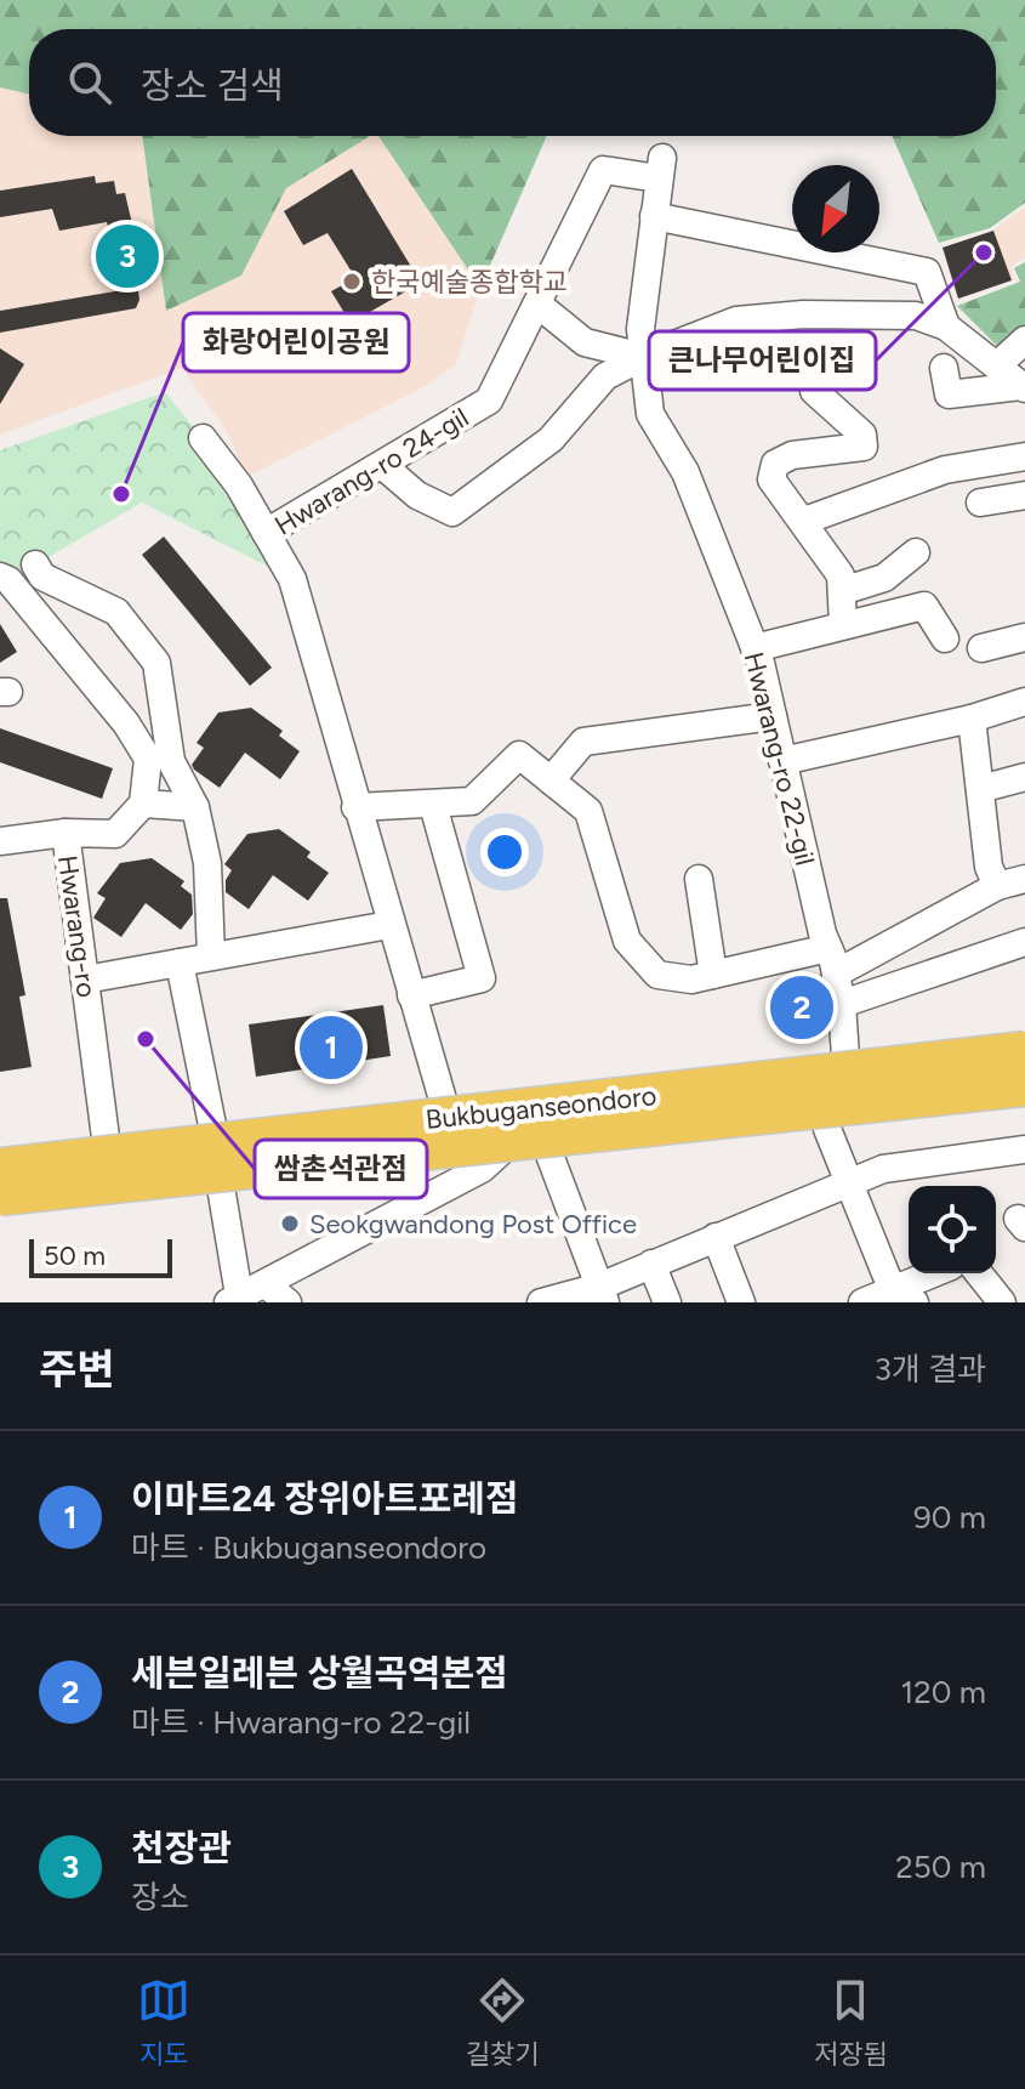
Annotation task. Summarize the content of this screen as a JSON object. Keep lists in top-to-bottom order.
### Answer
{
  "streets": {
    "highway": ["Bukbuganseondoro"],
    "street": ["Hwarang-ro 24-gil", "Hwarang-ro 22-gil", "Hwarang-ro"]
  },
  "crossings": [
    ["Hwarang-ro 24-gil", "Hwarang-ro 22-gil"]
  ],
  "places": [
    "큰나무어린이집",
    "한국예술종합학교",
    "화랑어린이공원",
    "쌈촌석관점",
    "Seokgwandong Post Office"
  ],
  "scale_bar": "50 m",
  "north": "bottom left",
  "page": {
    "search": "장소 검색",
    "pins": ["3", "2", "1"],
    "scale": "50 m",
    "heading": ["주변", "3개 결과"],
    "list": [
      {
        "mark": "1",
        "name": "이마트24 장위아트포레점",
        "note": "마트 · Bukbuganseondoro",
        "value": "90 m"
      },
      {
        "mark": "2",
        "name": "세븐일레븐 상월곡역본점",
        "note": "마트 · Hwarang-ro 22-gil",
        "value": "120 m"
      },
      {
        "mark": "3",
        "name": "천장관",
        "note": "장소",
        "value": "250 m"
      }
    ],
    "nav": ["지도", "길찾기", "저장됨"]
  }
}
